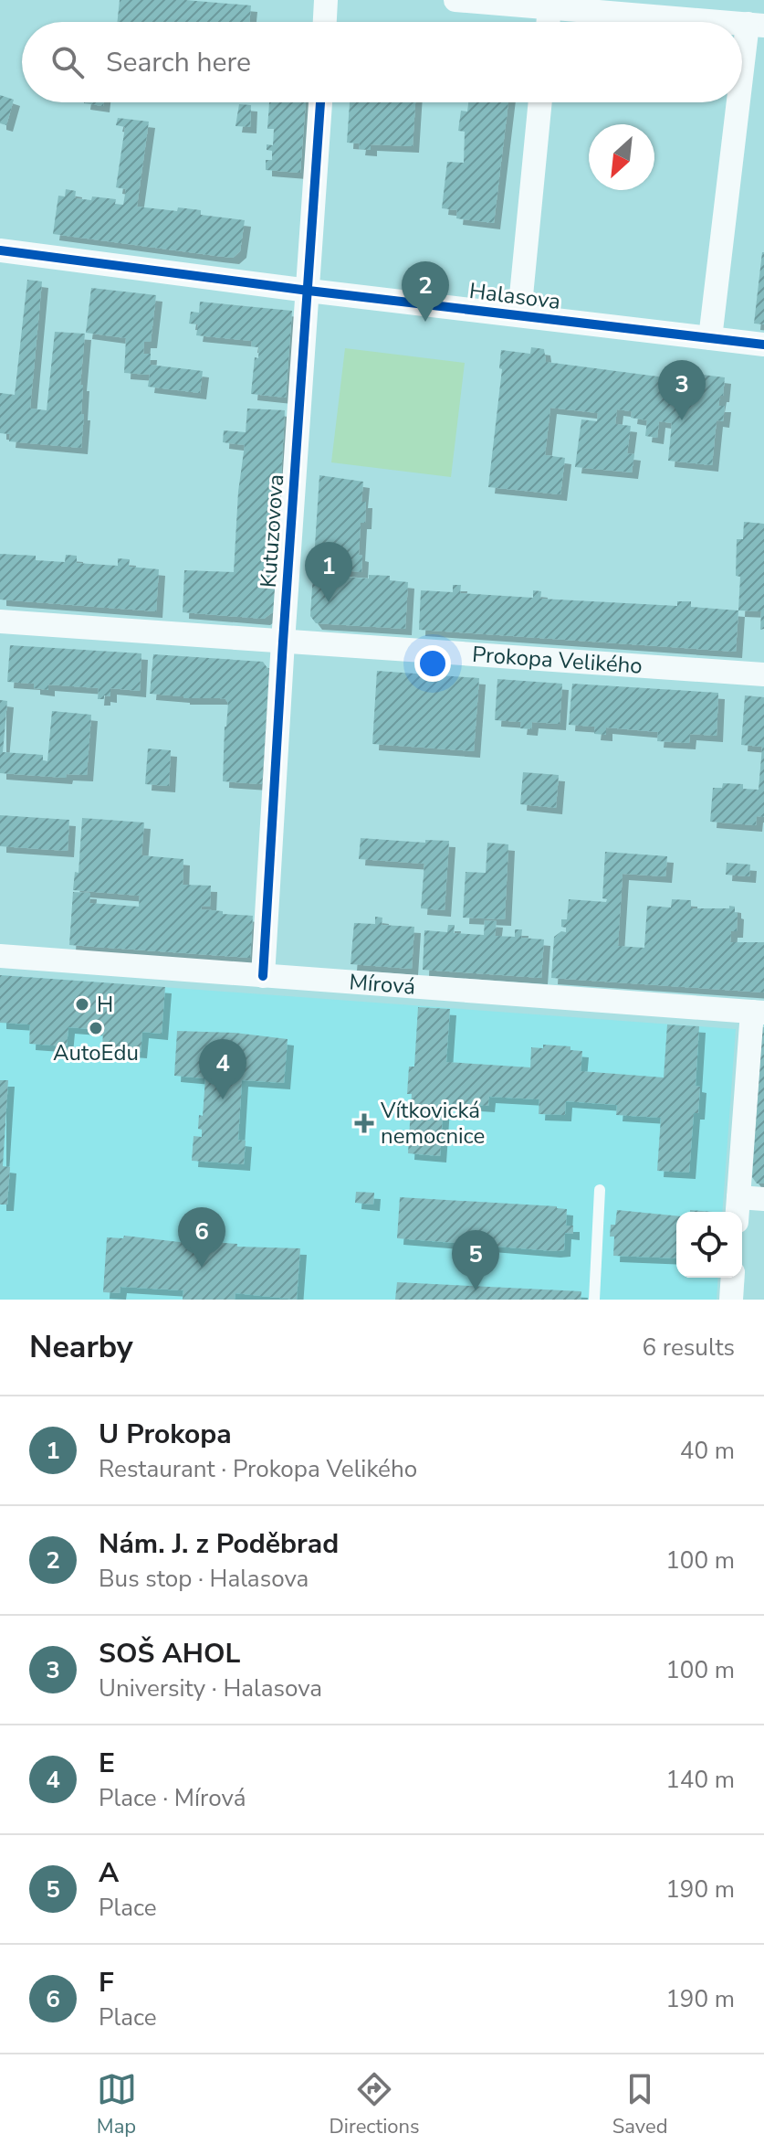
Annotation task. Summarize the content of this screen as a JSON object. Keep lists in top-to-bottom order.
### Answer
{
  "streets": {
    "street": [
      "Halasova",
      "Kutuzovova",
      "Prokopa Velikého",
      "Mírová"
    ]
  },
  "crossings": [
    ["Halasova", "Kutuzovova"],
    ["Kutuzovova", "Prokopa Velikého"],
    ["Kutuzovova", "Mírová"]
  ],
  "places": {
    "other": ["H", "AutoEdu"],
    "health": ["Vítkovická nemocnice"]
  },
  "north": "bottom left",
  "page": {
    "search": "Search here",
    "pins": [
      "2",
      "3",
      "1",
      "4",
      "6",
      "5"
    ],
    "heading": ["Nearby", "6 results"],
    "list": [
      {
        "mark": "1",
        "name": "U Prokopa",
        "note": "Restaurant · Prokopa Velikého",
        "value": "40 m"
      },
      {
        "mark": "2",
        "name": "Nám. J. z Poděbrad",
        "note": "Bus stop · Halasova",
        "value": "100 m"
      },
      {
        "mark": "3",
        "name": "SOŠ AHOL",
        "note": "University · Halasova",
        "value": "100 m"
      },
      {
        "mark": "4",
        "name": "E",
        "note": "Place · Mírová",
        "value": "140 m"
      },
      {
        "mark": "5",
        "name": "A",
        "note": "Place",
        "value": "190 m"
      },
      {
        "mark": "6",
        "name": "F",
        "note": "Place",
        "value": "190 m"
      }
    ],
    "nav": ["Map", "Directions", "Saved"]
  }
}
